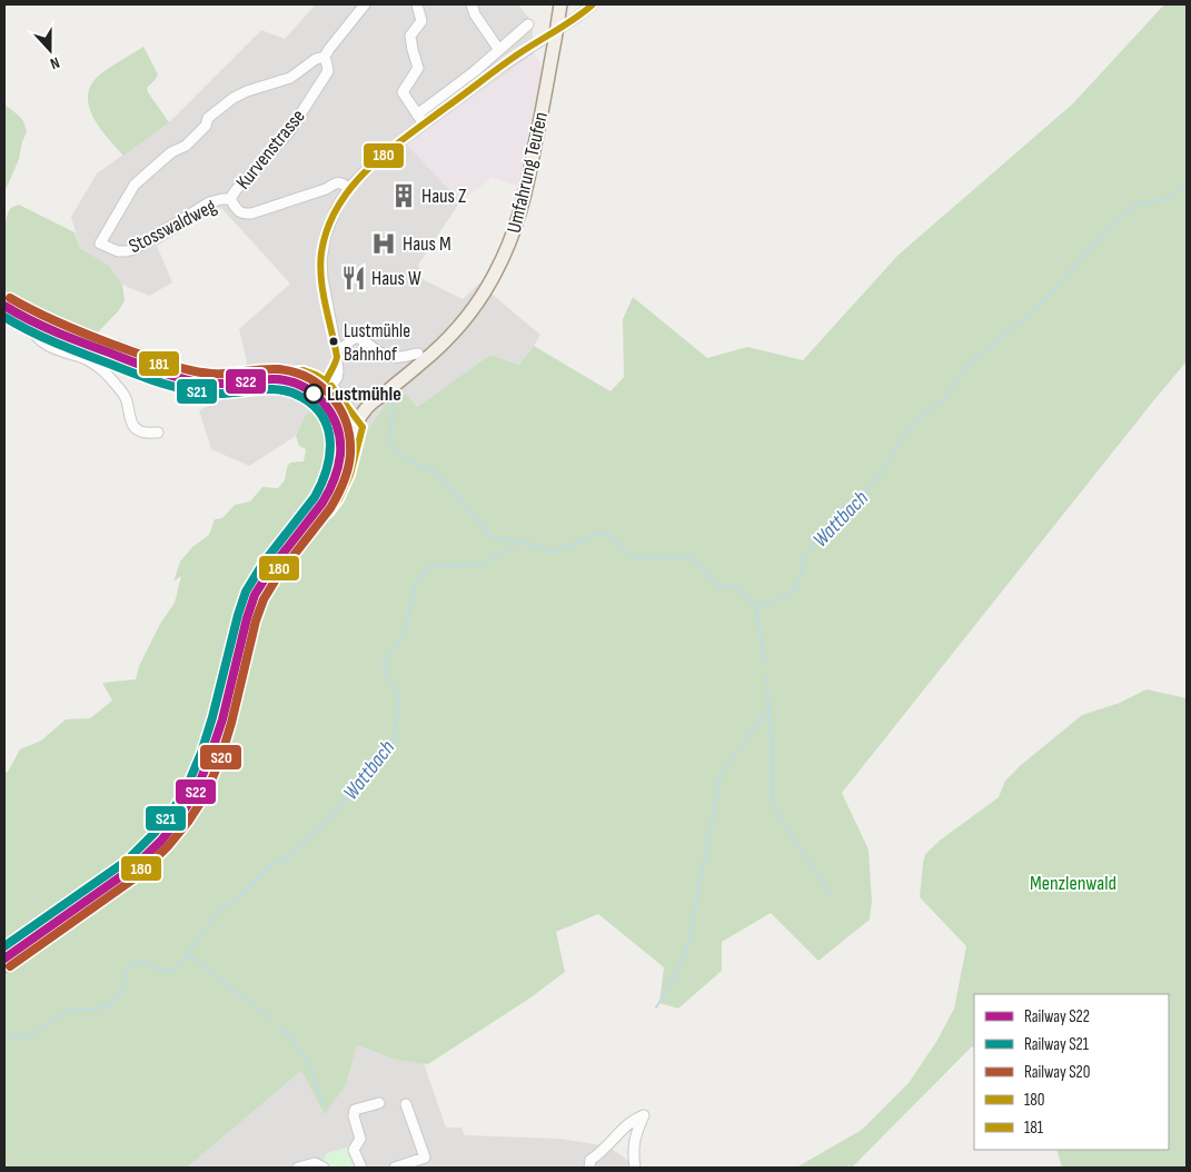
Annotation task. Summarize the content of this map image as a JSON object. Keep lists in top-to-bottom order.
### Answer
{
  "streets": {
    "main road": ["Umfahrung Teufen"],
    "street": ["Kurvenstrasse", "Stosswaldweg"]
  },
  "crossings": [
    ["Kurvenstrasse", "Stosswaldweg"]
  ],
  "water": ["Wattbach"],
  "parks": ["Menzlenwald"],
  "places": {
    "building": ["Haus Z"],
    "hospital": ["Haus M"],
    "restaurant": ["Haus W"],
    "other": ["Lustmühle Bahnhof", "Lustmühle"]
  },
  "lines": [
    "transit line 180",
    "transit line 181",
    "rail line S20",
    "rail line S22",
    "rail line S21"
  ],
  "legend": [
    "Railway S22",
    "Railway S21",
    "Railway S20",
    "180",
    "181"
  ],
  "north": "bottom"
}
